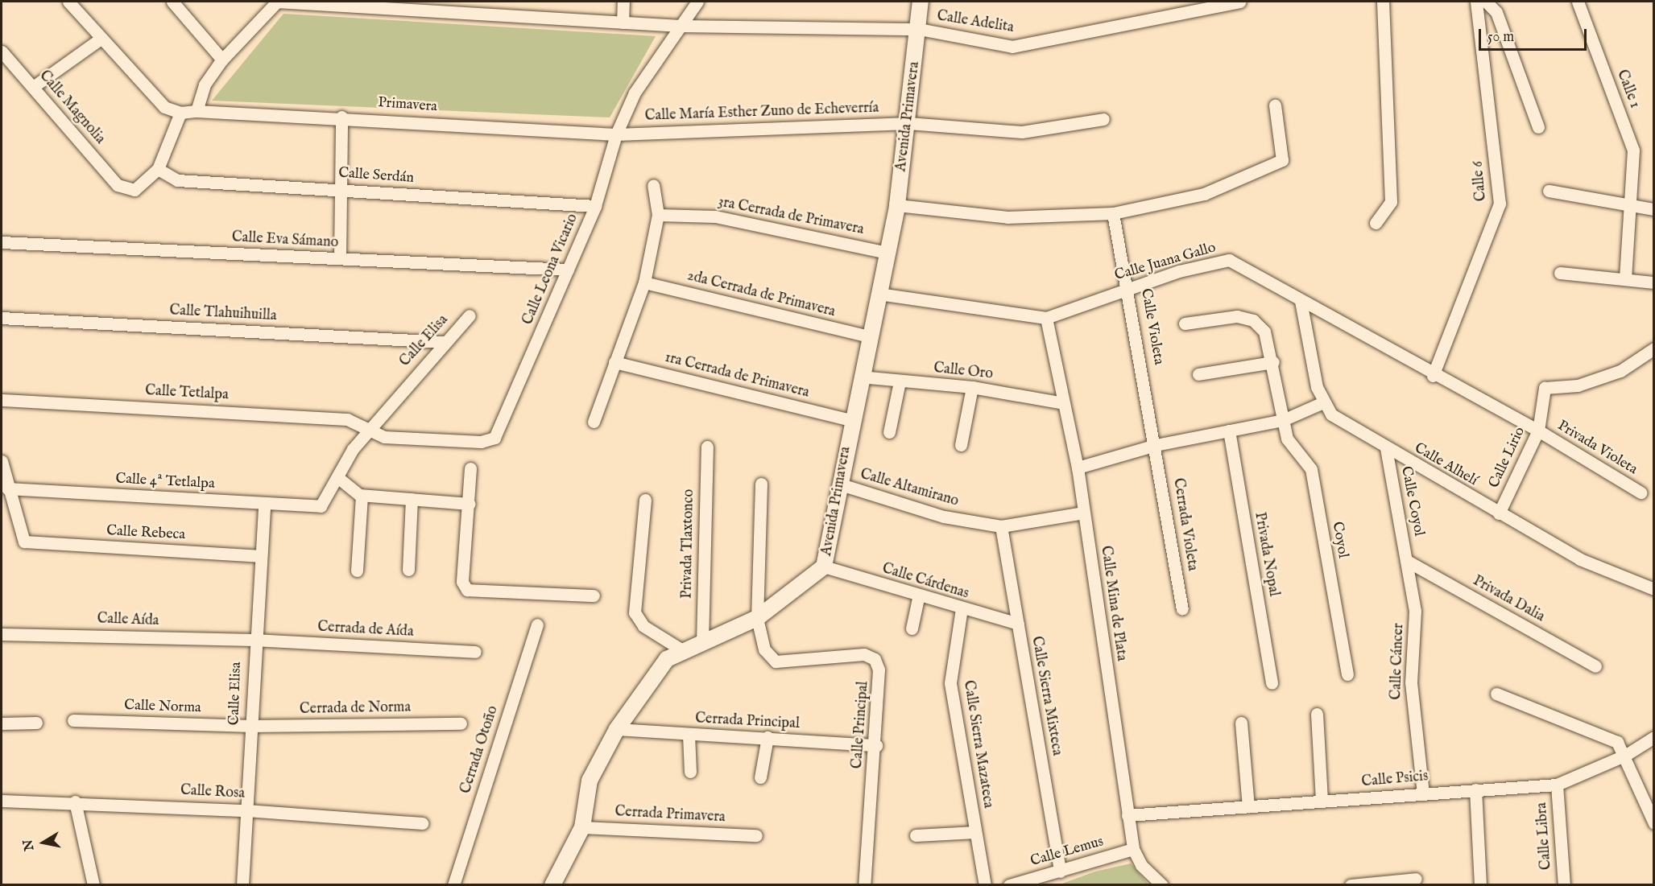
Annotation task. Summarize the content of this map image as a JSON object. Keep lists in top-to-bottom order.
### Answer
{
  "streets": {
    "street": [
      "Calle Adelita",
      "Calle 1",
      "Primavera",
      "Calle Magnolia",
      "Calle María Esther Zuno de Echeverría",
      "Avenida Primavera",
      "Calle Serdán",
      "Calle 6",
      "3ra Cerrada de Primavera",
      "Calle Eva Sámano",
      "Calle Juana Gallo",
      "Calle Leona Vicario",
      "2da Cerrada de Primavera",
      "Calle Tlahuihuilla",
      "Calle Violeta",
      "Calle Elisa",
      "Calle Oro",
      "1ra Cerrada de Primavera",
      "Calle Tetlalpa",
      "Privada Violeta",
      "Calle Lirio",
      "Calle Alhelí",
      "Calle 4ª Tetlalpa",
      "Calle Altamirano",
      "Calle Coyol",
      "Cerrada Violeta",
      "Calle Rebeca",
      "Coyol",
      "Privada Tlaxtonco",
      "Privada Nopal",
      "Calle Cárdenas",
      "Privada Dalia",
      "Calle Mina de Plata",
      "Calle Aída",
      "Cerrada de Aída",
      "Calle Cáncer",
      "Calle Sierra Mixteca",
      "Calle Norma",
      "Cerrada de Norma",
      "Cerrada Principal",
      "Calle Principal",
      "Calle Sierra Mazateca",
      "Cerrada Otoño",
      "Calle Psicis",
      "Calle Rosa",
      "Cerrada Primavera",
      "Calle Libra",
      "Calle Lemus"
    ]
  },
  "crossings": [
    ["Calle Adelita", "Avenida Primavera"],
    ["Calle Adelita", "Calle Leona Vicario"],
    ["Primavera", "Calle María Esther Zuno de Echeverría"],
    ["Primavera", "Calle Leona Vicario"],
    ["Calle Magnolia", "Calle Serdán"],
    ["Calle María Esther Zuno de Echeverría", "Avenida Primavera"],
    ["Calle María Esther Zuno de Echeverría", "Calle Leona Vicario"],
    ["Avenida Primavera", "3ra Cerrada de Primavera"],
    ["Avenida Primavera", "Calle Juana Gallo"],
    ["Avenida Primavera", "2da Cerrada de Primavera"],
    ["Avenida Primavera", "Calle Oro"],
    ["Avenida Primavera", "1ra Cerrada de Primavera"],
    ["Avenida Primavera", "Calle Altamirano"],
    ["Avenida Primavera", "Privada Tlaxtonco"],
    ["Avenida Primavera", "Calle Cárdenas"],
    ["Avenida Primavera", "Cerrada Principal"],
    ["Avenida Primavera", "Calle Principal"],
    ["Avenida Primavera", "Cerrada Primavera"],
    ["Calle Serdán", "Calle Leona Vicario"],
    ["Calle 6", "Calle Juana Gallo"],
    ["Calle Eva Sámano", "Calle Leona Vicario"],
    ["Calle Juana Gallo", "Calle Violeta"],
    ["Calle Juana Gallo", "Privada Violeta"],
    ["Calle Juana Gallo", "Calle Lirio"],
    ["Calle Juana Gallo", "Calle Mina de Plata"],
    ["Calle Leona Vicario", "Calle Elisa"],
    ["Calle Leona Vicario", "Calle Tetlalpa"],
    ["Calle Tlahuihuilla", "Calle Elisa"],
    ["Calle Violeta", "Cerrada Violeta"],
    ["Calle Elisa", "Calle Tetlalpa"],
    ["Calle Elisa", "Calle 4ª Tetlalpa"],
    ["Calle Elisa", "Calle Rebeca"],
    ["Calle Elisa", "Calle Aída"],
    ["Calle Elisa", "Cerrada de Aída"],
    ["Calle Elisa", "Calle Norma"],
    ["Calle Elisa", "Cerrada de Norma"],
    ["Calle Elisa", "Calle Rosa"],
    ["Calle Oro", "Calle Mina de Plata"],
    ["Privada Violeta", "Calle Lirio"],
    ["Calle Lirio", "Calle Alhelí"],
    ["Calle Alhelí", "Calle Coyol"],
    ["Calle 4ª Tetlalpa", "Calle Rebeca"],
    ["Calle Altamirano", "Calle Mina de Plata"],
    ["Calle Altamirano", "Calle Sierra Mixteca"],
    ["Calle Coyol", "Privada Dalia"],
    ["Calle Coyol", "Calle Cáncer"],
    ["Calle Cárdenas", "Calle Sierra Mixteca"],
    ["Calle Cárdenas", "Calle Sierra Mazateca"],
    ["Privada Dalia", "Calle Cáncer"],
    ["Calle Mina de Plata", "Calle Psicis"],
    ["Calle Mina de Plata", "Calle Lemus"],
    ["Calle Aída", "Cerrada de Aída"],
    ["Calle Cáncer", "Calle Psicis"],
    ["Calle Sierra Mixteca", "Calle Lemus"],
    ["Calle Norma", "Cerrada de Norma"],
    ["Cerrada Principal", "Calle Principal"],
    ["Calle Psicis", "Calle Libra"]
  ],
  "scale_bar": "50 m",
  "north": "left"
}
